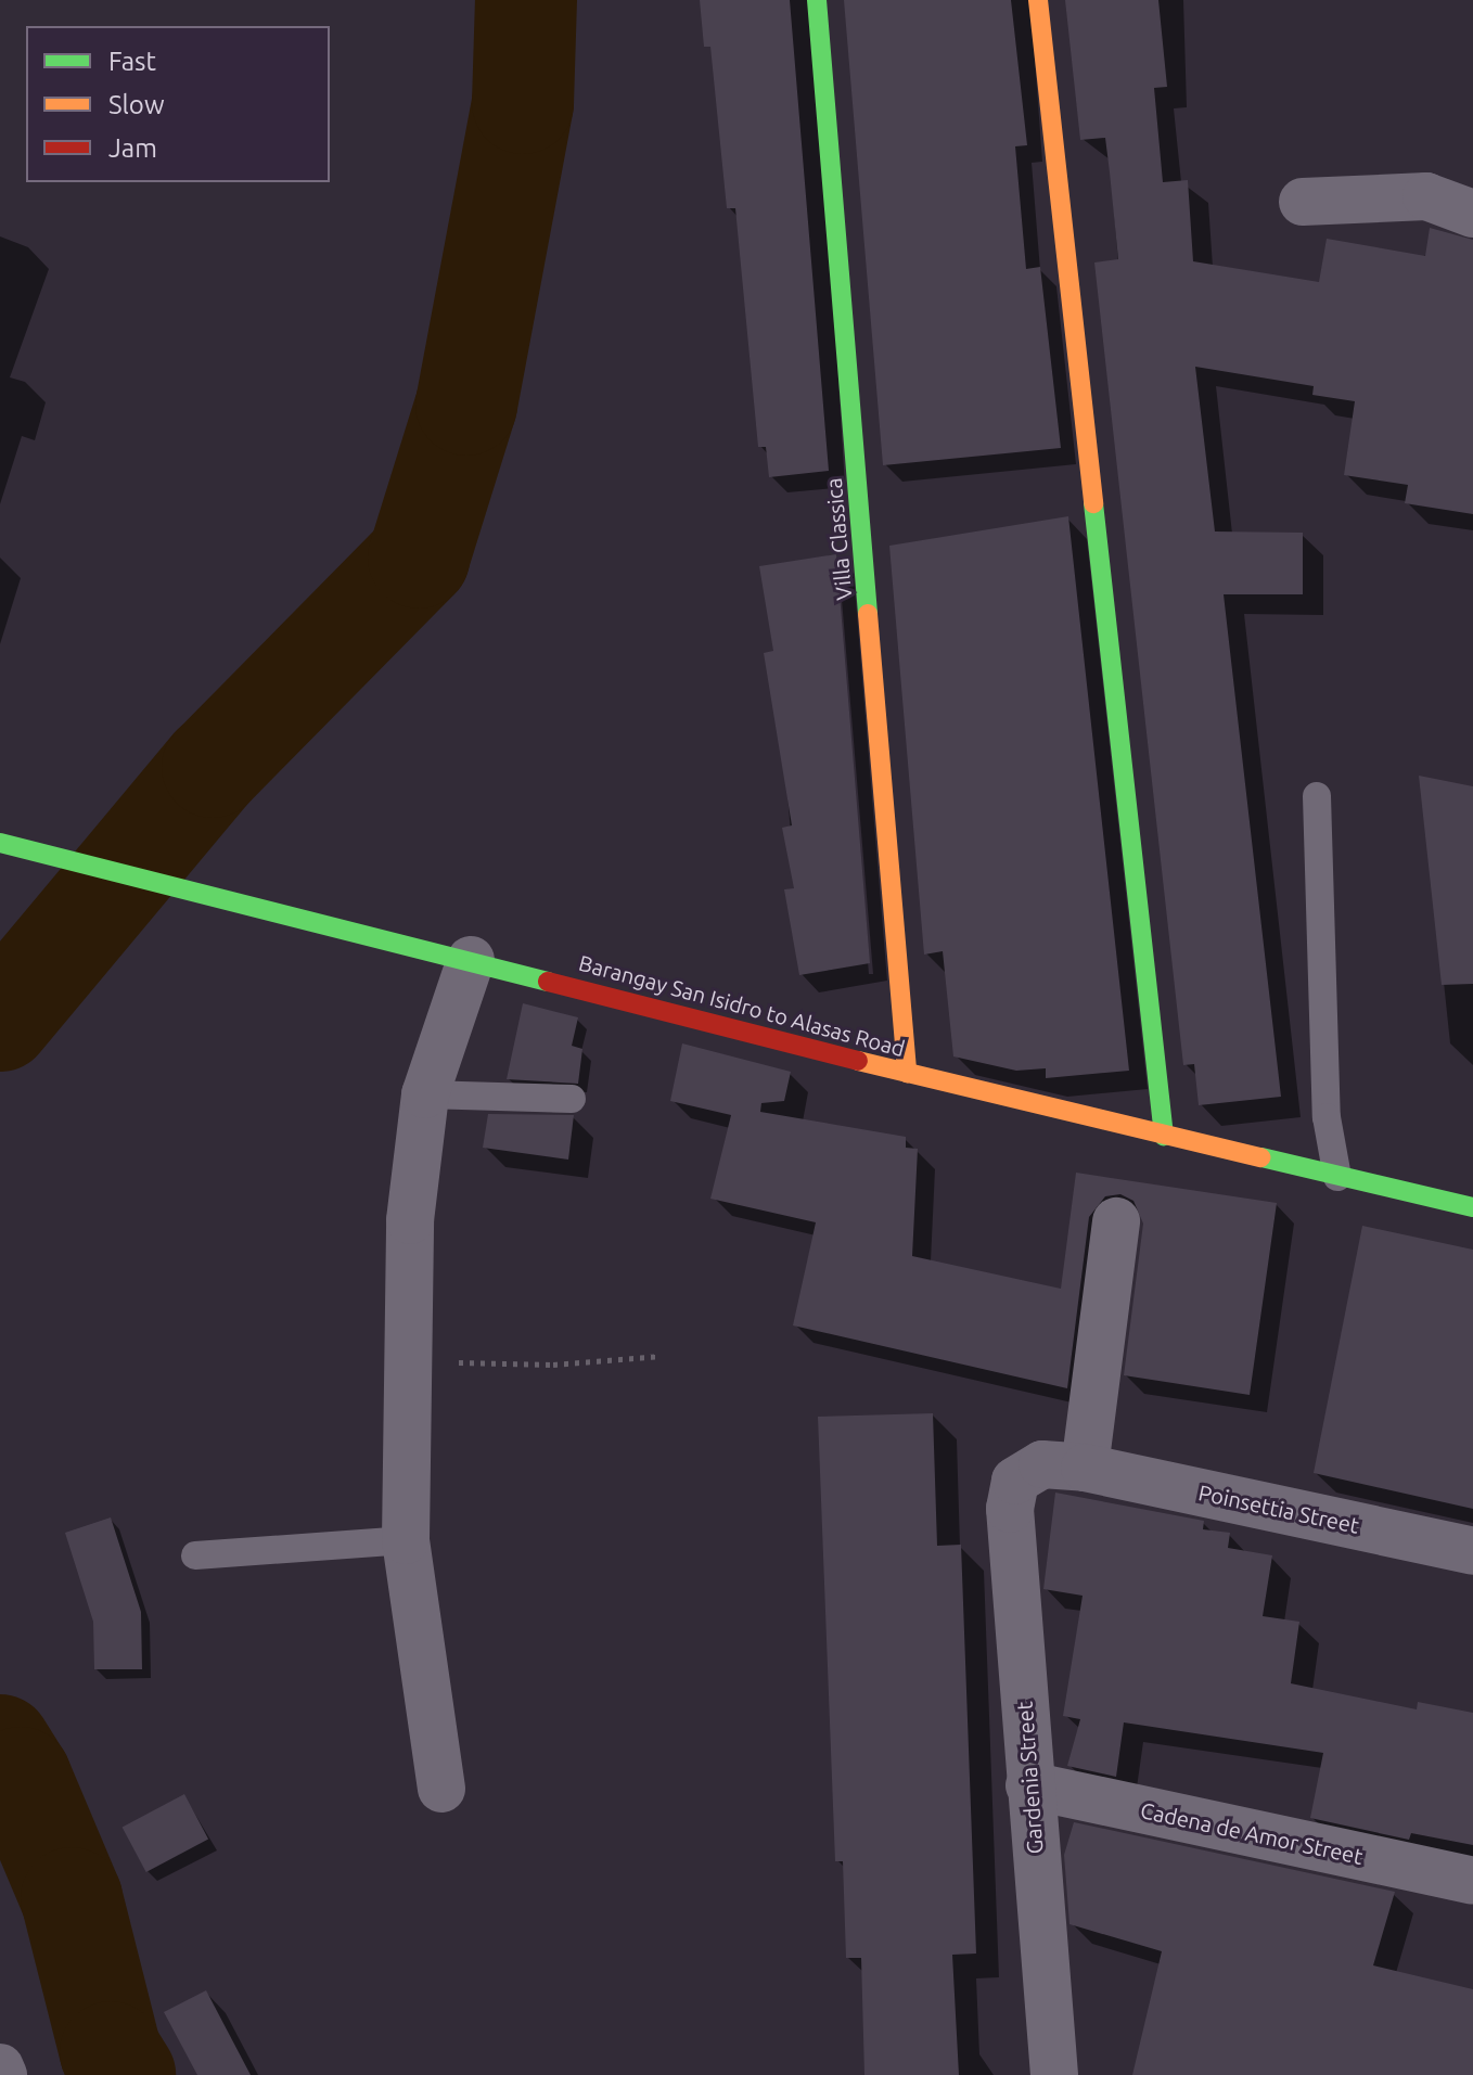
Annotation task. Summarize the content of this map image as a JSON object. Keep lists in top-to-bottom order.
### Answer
{
  "streets": {
    "street": [
      "Villa Classica",
      "Barangay San Isidro to Alasas Road",
      "Poinsettia Street",
      "Gardenia Street",
      "Cadena de Amor Street"
    ]
  },
  "crossings": [
    ["Villa Classica", "Barangay San Isidro to Alasas Road"],
    ["Poinsettia Street", "Gardenia Street"],
    ["Gardenia Street", "Cadena de Amor Street"]
  ],
  "legend": ["Fast", "Slow", "Jam"]
}
